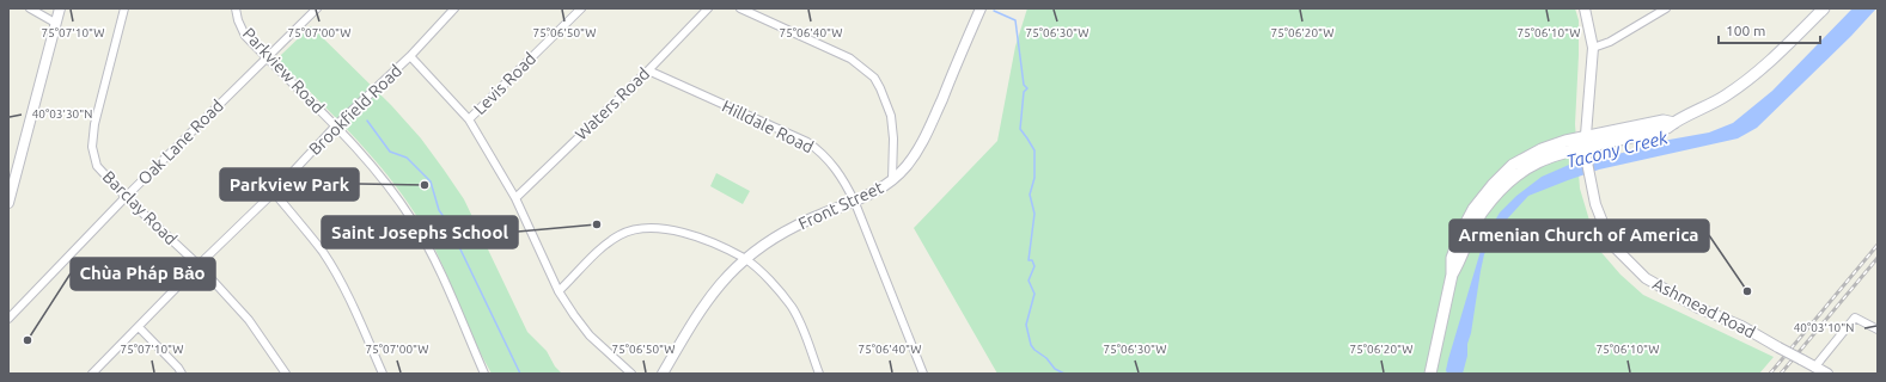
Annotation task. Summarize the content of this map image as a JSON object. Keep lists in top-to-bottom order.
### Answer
{
  "streets": {
    "street": [
      "Parkview Road",
      "Levis Road",
      "Waters Road",
      "Brookfield Road",
      "Hilldale Road",
      "Oak Lane Road",
      "Front Street",
      "Barclay Road",
      "Ashmead Road"
    ]
  },
  "crossings": [
    ["Parkview Road", "Brookfield Road"],
    ["Parkview Road", "Oak Lane Road"],
    ["Waters Road", "Hilldale Road"],
    ["Brookfield Road", "Barclay Road"],
    ["Hilldale Road", "Front Street"],
    ["Oak Lane Road", "Barclay Road"]
  ],
  "water": ["Tacony Creek"],
  "places": [
    "Parkview Park",
    "Saint Josephs School",
    "Armenian Church of America",
    "Chùa Pháp Bảo"
  ],
  "scale_bar": "100 m",
  "coordinates": [
    "75°07'10\"W",
    "75°07'00\"W",
    "75°06'50\"W",
    "75°06'40\"W",
    "75°06'30\"W",
    "75°06'20\"W",
    "75°06'10\"W",
    "40°03'30\"N",
    "40°03'10\"N"
  ]
}
